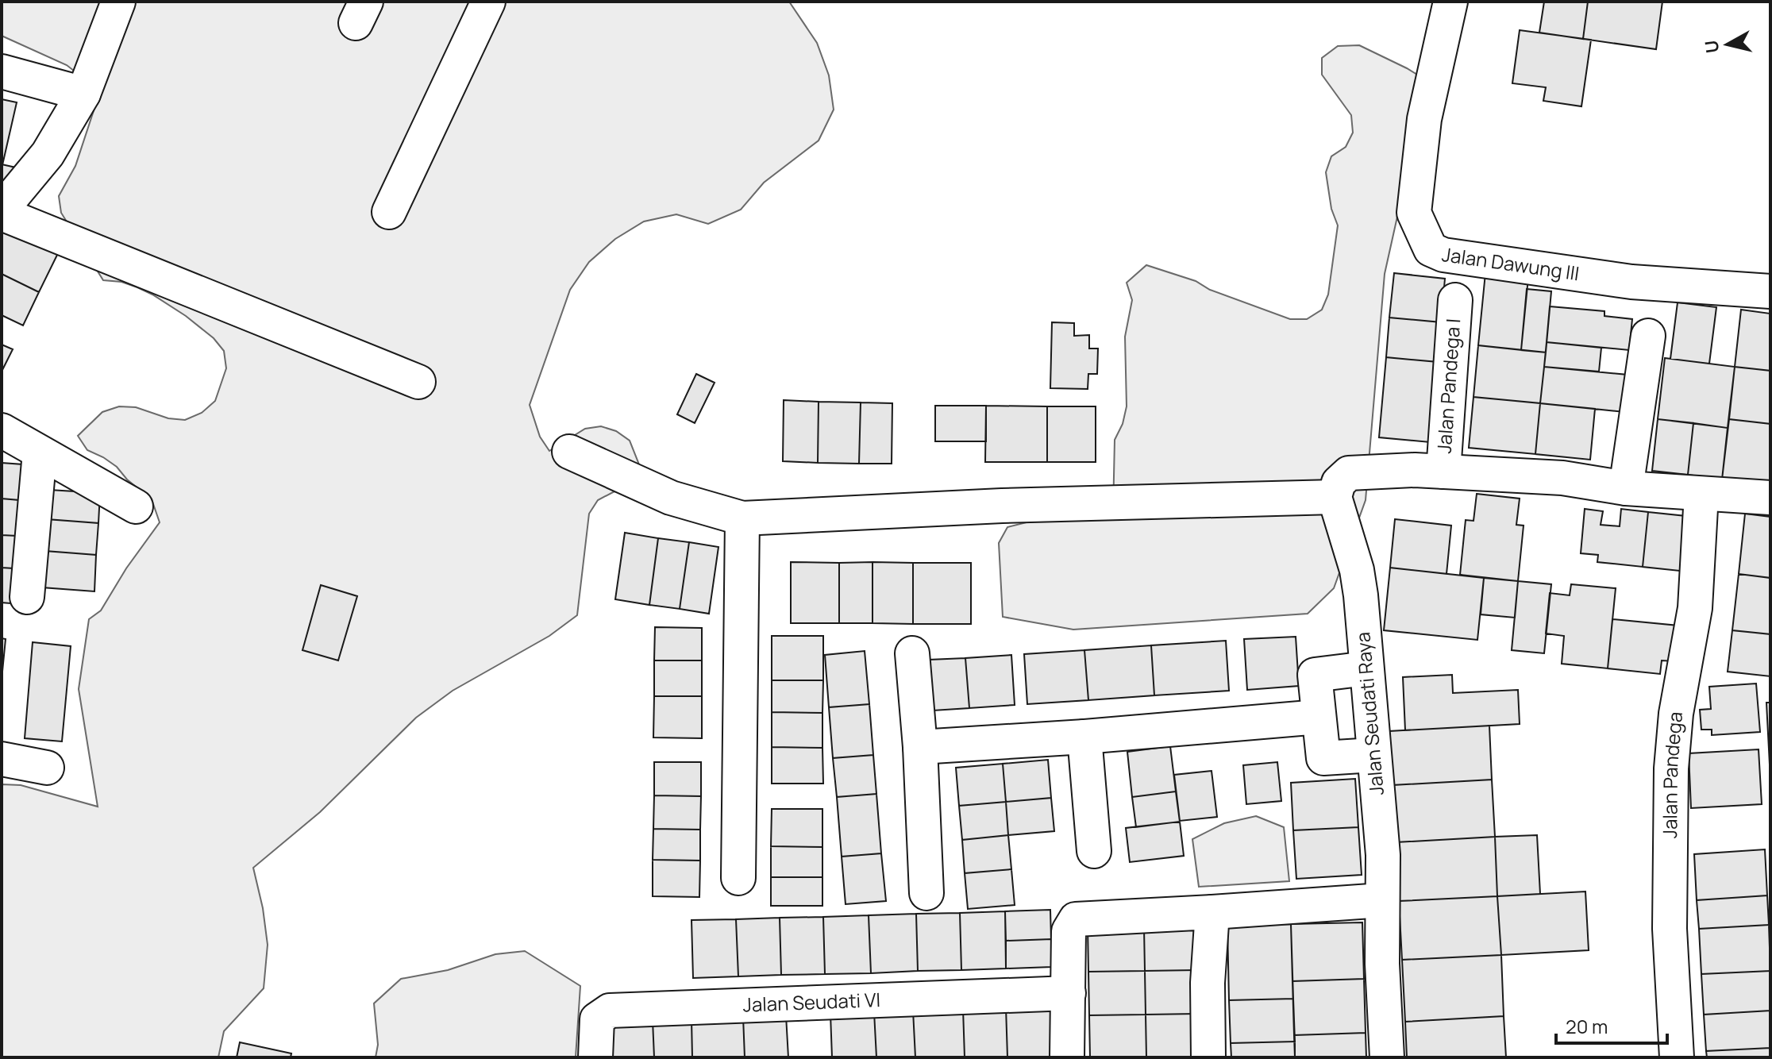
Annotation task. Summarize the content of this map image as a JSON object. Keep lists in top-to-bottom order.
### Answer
{
  "streets": {
    "street": [
      "Jalan Dawung III",
      "Jalan Pandega I",
      "Jalan Seudati Raya",
      "Jalan Pandega",
      "Jalan Seudati VI"
    ]
  },
  "scale_bar": "20 m",
  "north": "left"
}
